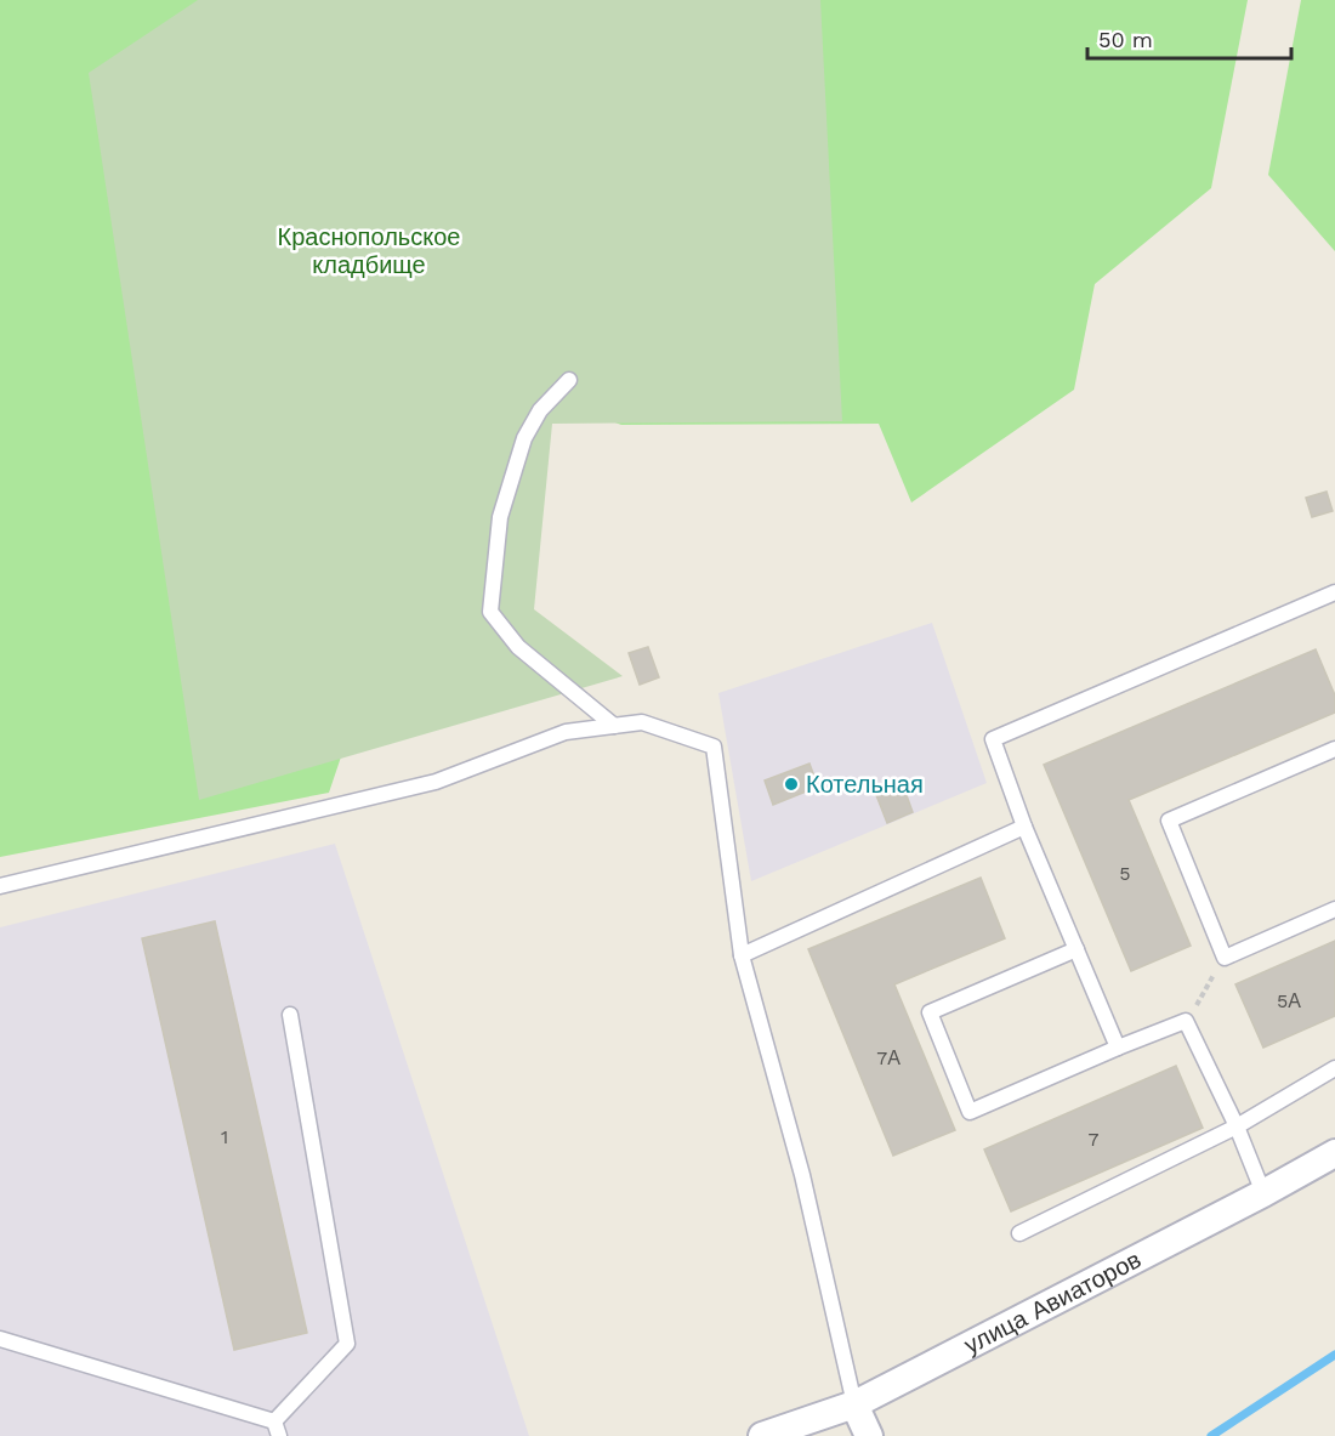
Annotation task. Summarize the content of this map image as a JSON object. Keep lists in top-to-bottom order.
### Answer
{
  "streets": {
    "street": ["улица Авиаторов"]
  },
  "parks": ["Краснопольское кладбище"],
  "places": ["Котельная"],
  "house_numbers": [
    "5",
    "5А",
    "7А",
    "1",
    "7"
  ],
  "scale_bar": "50 m"
}
